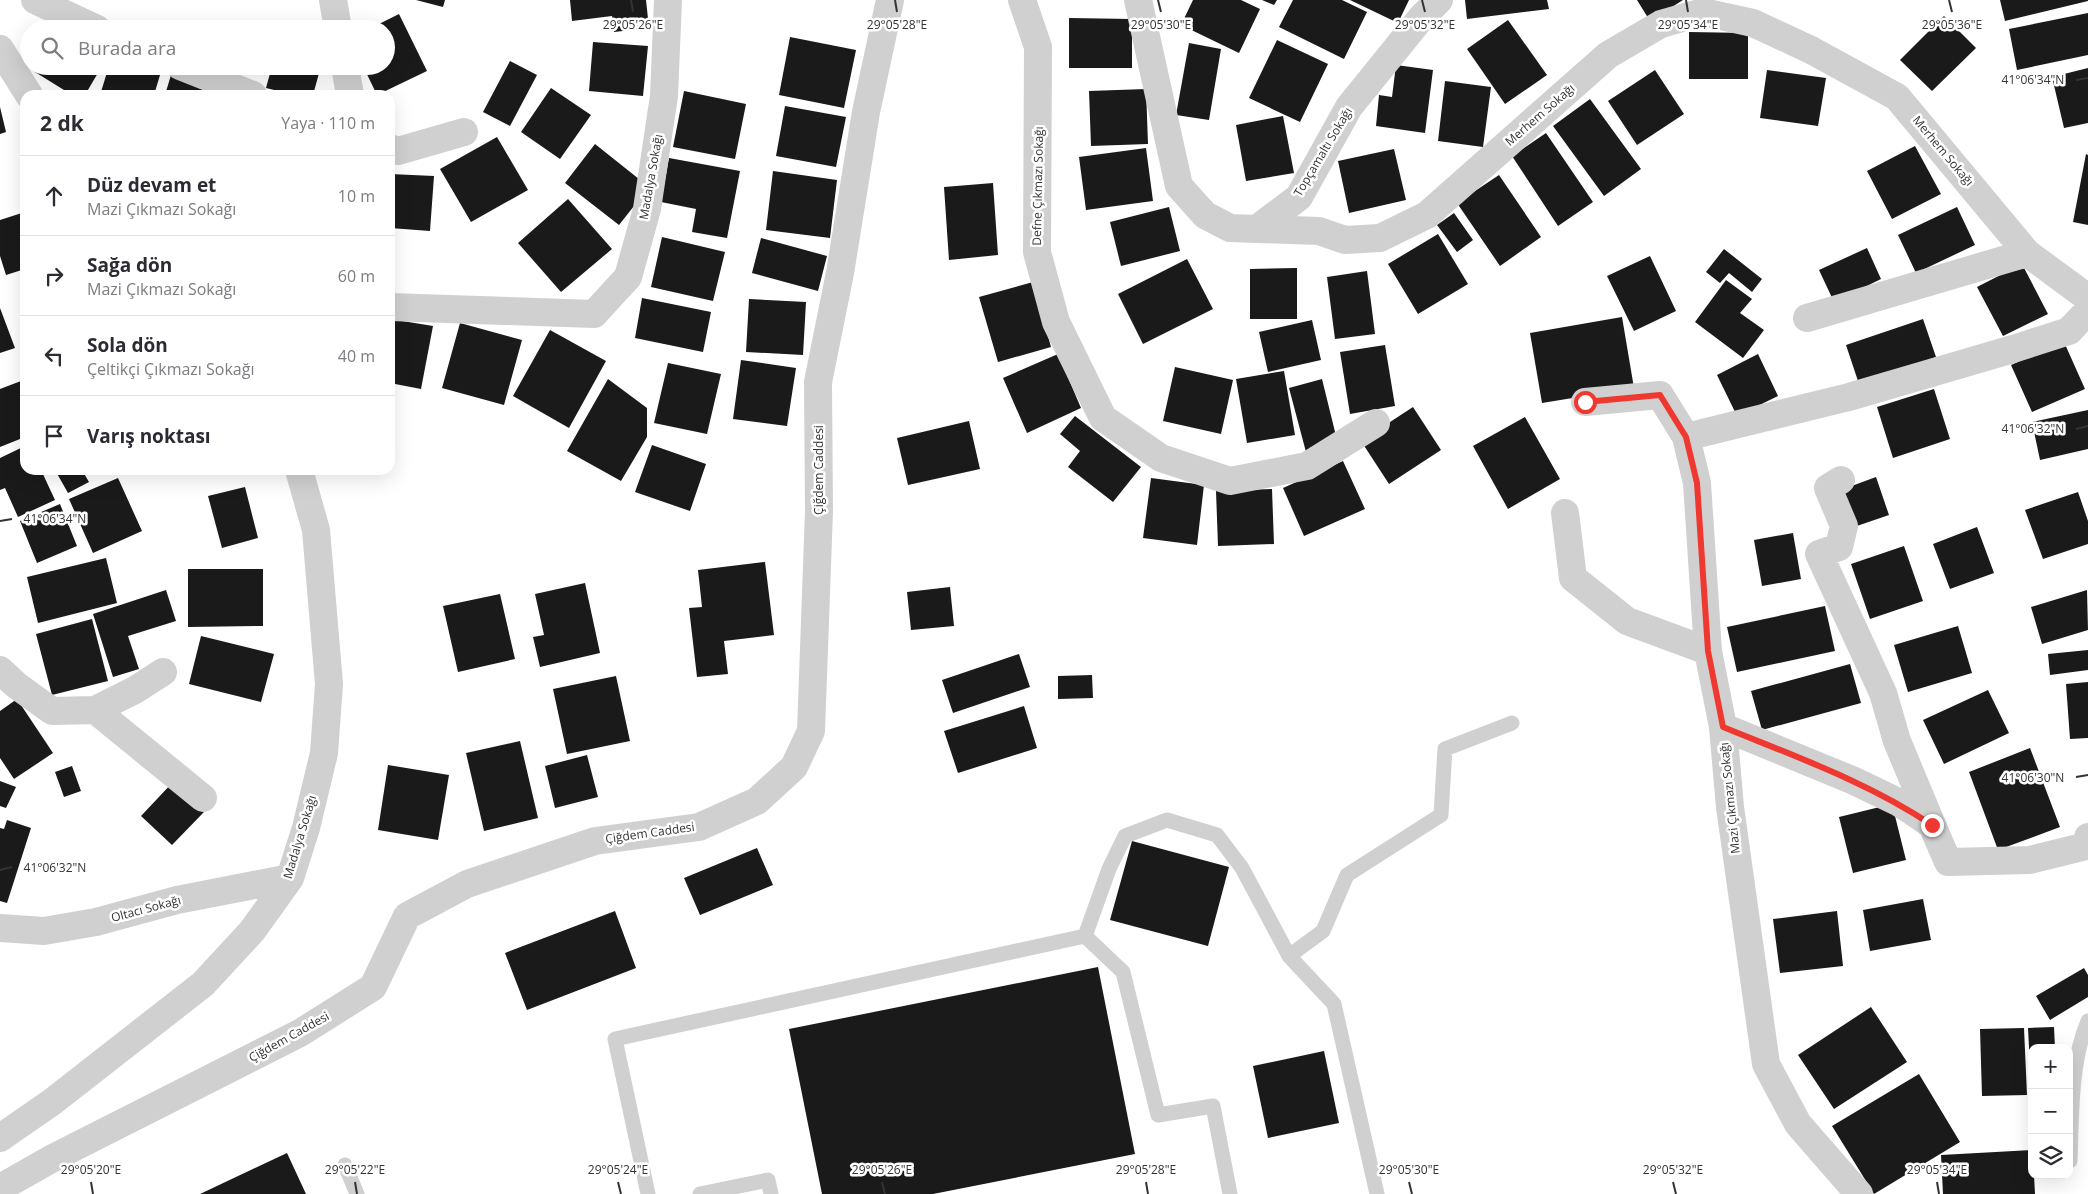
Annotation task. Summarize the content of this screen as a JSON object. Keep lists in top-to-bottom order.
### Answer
{
  "streets": {
    "street": [
      "Merhem Sokağı",
      "Topçamaltı Sokağı",
      "Madalya Sokağı",
      "Defne Çıkmazı Sokağı",
      "Çiğdem Caddesi",
      "Mazi Çıkmazı Sokağı",
      "Oltacı Sokağı"
    ]
  },
  "crossings": [
    ["Merhem Sokağı", "Topçamaltı Sokağı"],
    ["Madalya Sokağı", "Oltacı Sokağı"]
  ],
  "page": {
    "search": "Burada ara",
    "heading": ["2 dk", "Yaya · 110 m"],
    "list": [
      ["Düz devam et", "Mazi Çıkmazı Sokağı", "10 m"],
      ["Sağa dön", "Mazi Çıkmazı Sokağı", "60 m"],
      ["Sola dön", "Çeltikçi Çıkmazı Sokağı", "40 m"],
      "Varış noktası"
    ],
    "map_buttons": ["+", "−"]
  },
  "coordinates": [
    "29°05'26\"E",
    "29°05'28\"E",
    "29°05'30\"E",
    "29°05'32\"E",
    "29°05'34\"E",
    "29°05'36\"E",
    "41°06'34\"N",
    "41°06'32\"N",
    "41°06'30\"N",
    "29°05'20\"E",
    "29°05'22\"E",
    "29°05'24\"E"
  ]
}
